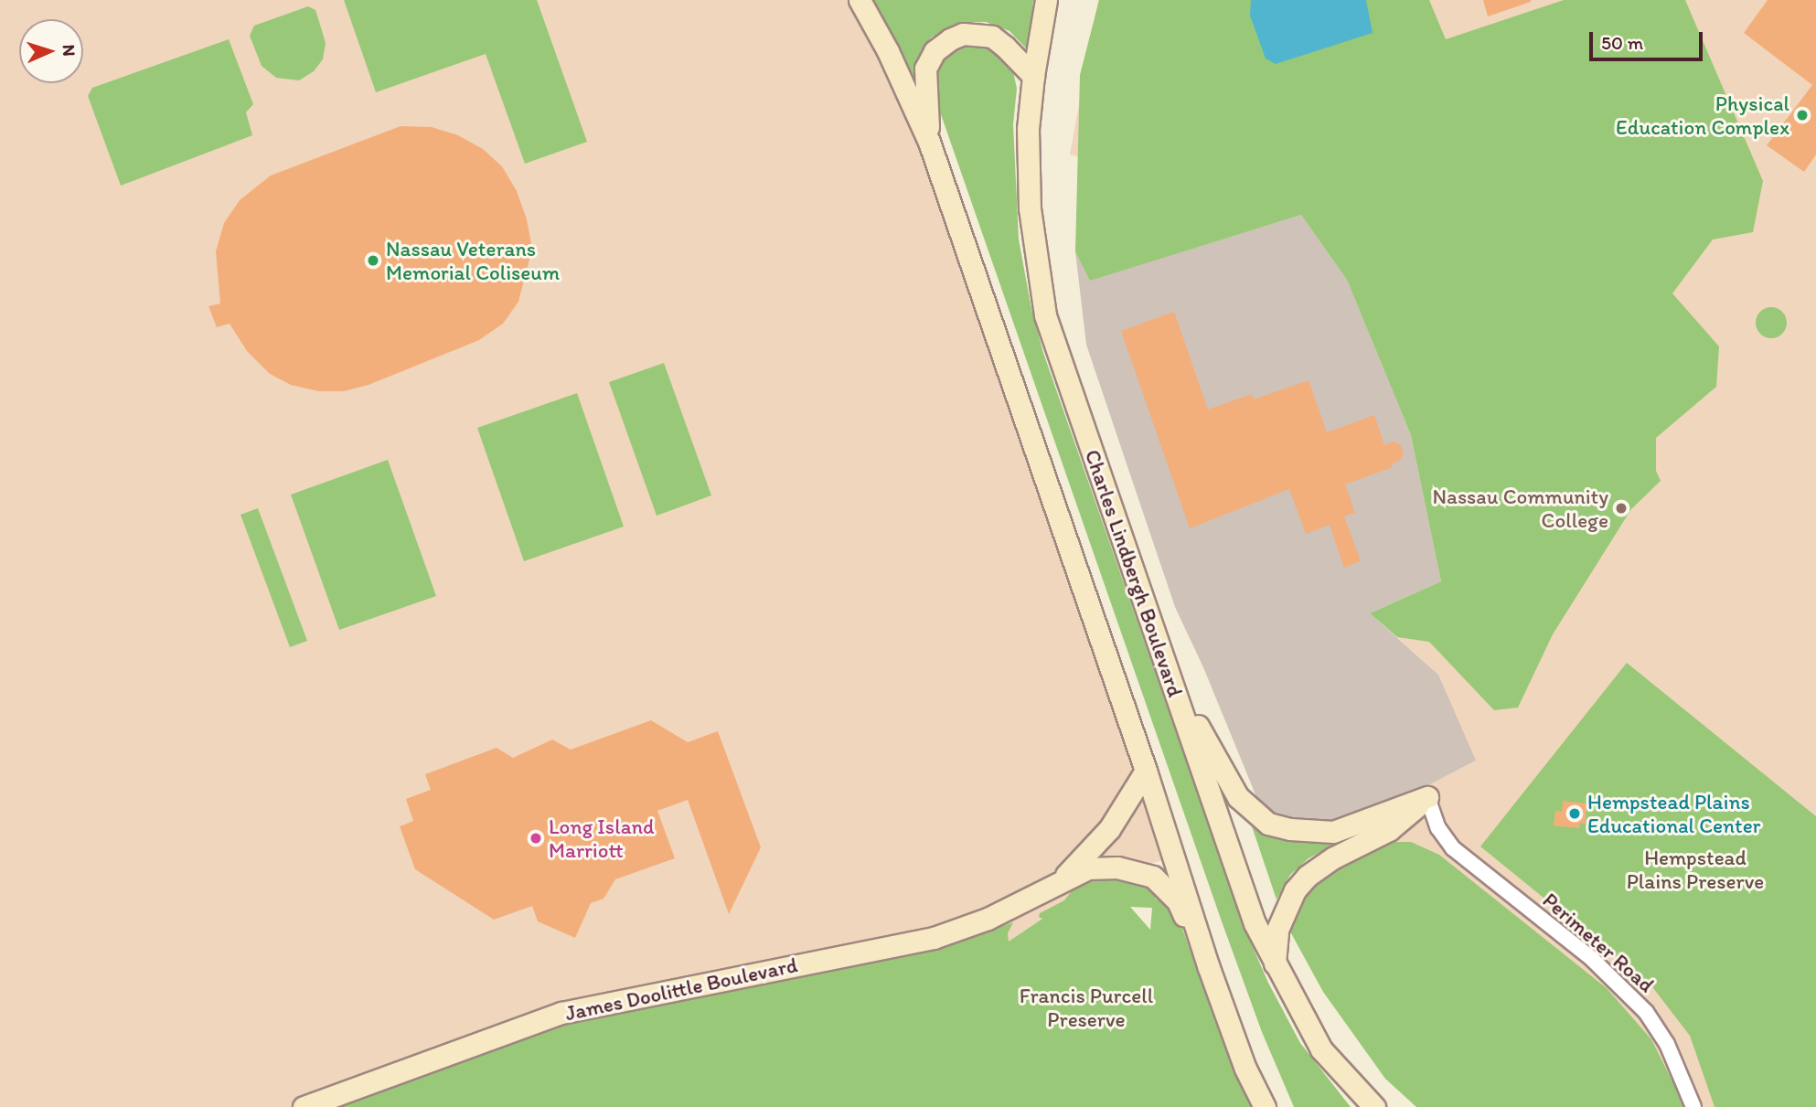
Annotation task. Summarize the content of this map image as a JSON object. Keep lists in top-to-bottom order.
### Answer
{
  "streets": {
    "main road": ["Charles Lindbergh Boulevard", "James Doolittle Boulevard"],
    "street": ["Perimeter Road"]
  },
  "parks": ["Hempstead Plains Preserve", "Francis Purcell Preserve"],
  "places": [
    "Physical Education Complex",
    "Nassau Veterans Memorial Coliseum",
    "Nassau Community College",
    "Hempstead Plains Educational Center",
    "Long Island Marriott"
  ],
  "scale_bar": "50 m",
  "north": "right"
}
